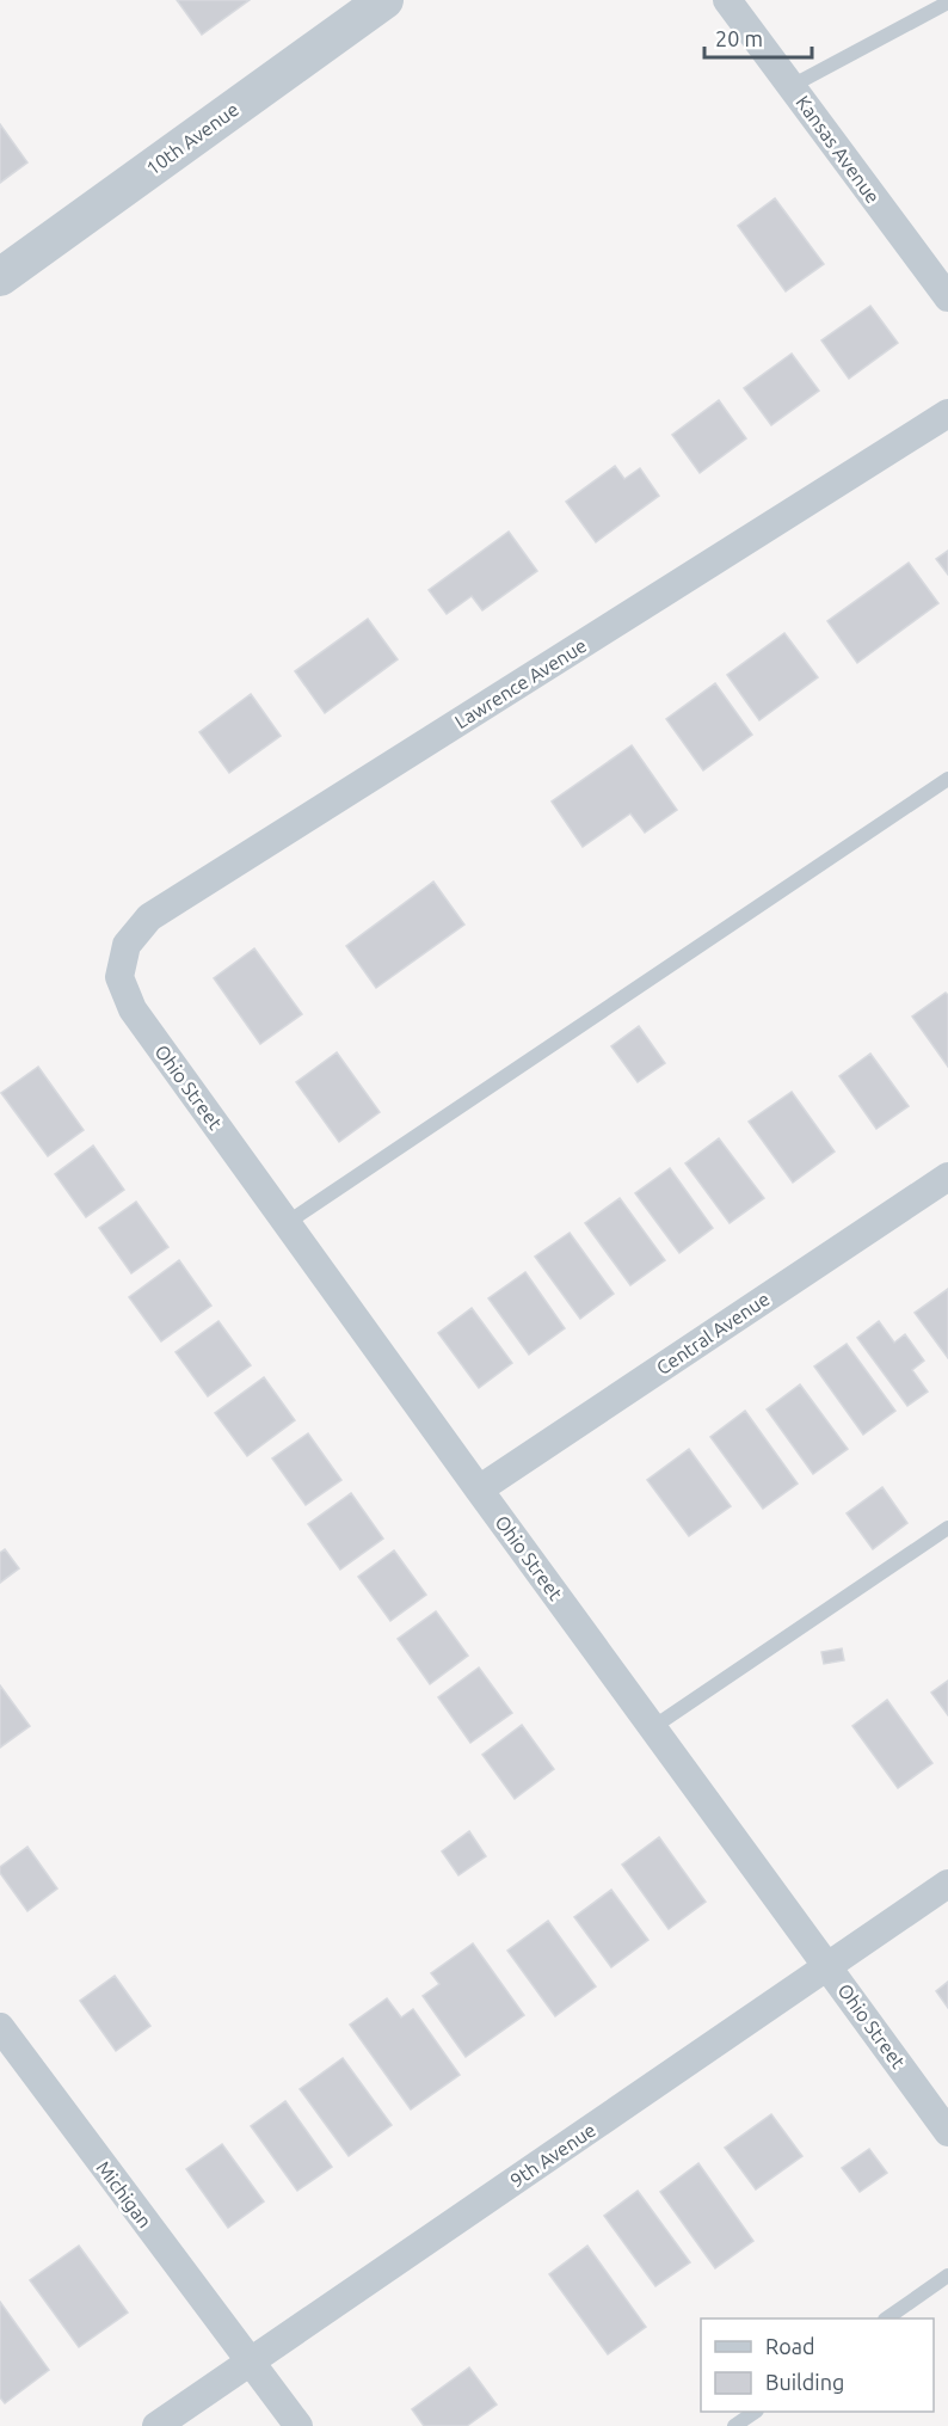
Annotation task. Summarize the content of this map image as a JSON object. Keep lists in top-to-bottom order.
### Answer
{
  "streets": {
    "street": [
      "10th Avenue",
      "Kansas Avenue",
      "Lawrence Avenue",
      "Ohio Street",
      "Central Avenue",
      "9th Avenue",
      "Michigan"
    ]
  },
  "crossings": [
    ["Lawrence Avenue", "Ohio Street"],
    ["Ohio Street", "Central Avenue"],
    ["Ohio Street", "9th Avenue"],
    ["9th Avenue", "Michigan"]
  ],
  "legend": ["Road", "Building"],
  "scale_bar": "20 m"
}
